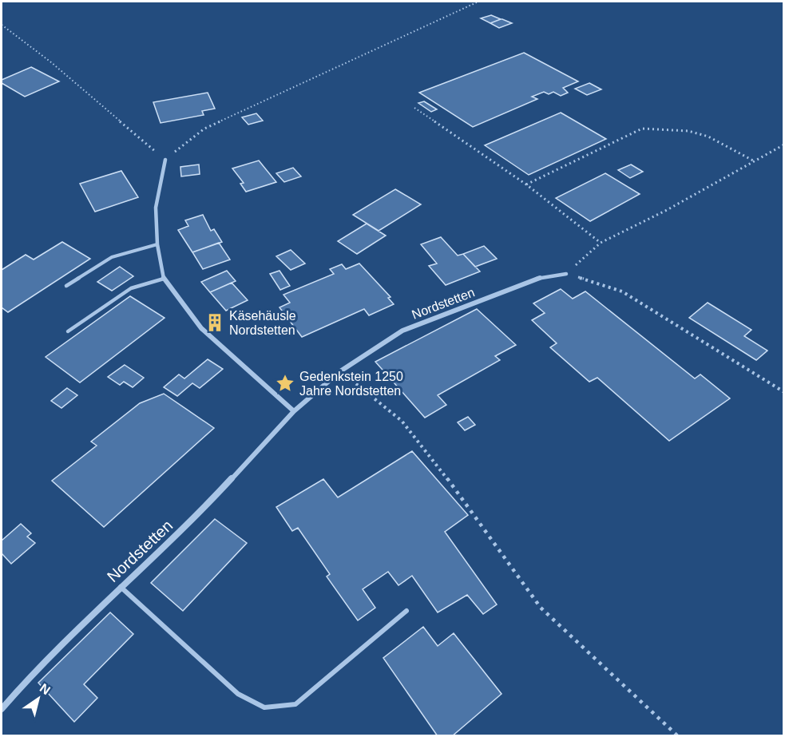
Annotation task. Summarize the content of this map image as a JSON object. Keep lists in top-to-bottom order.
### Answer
{
  "streets": {
    "street": ["Nordstetten"]
  },
  "places": {
    "building": ["Käsehäusle Nordstetten"],
    "place": ["Gedenkstein 1250 Jahre Nordstetten"]
  },
  "north": "top right"
}
